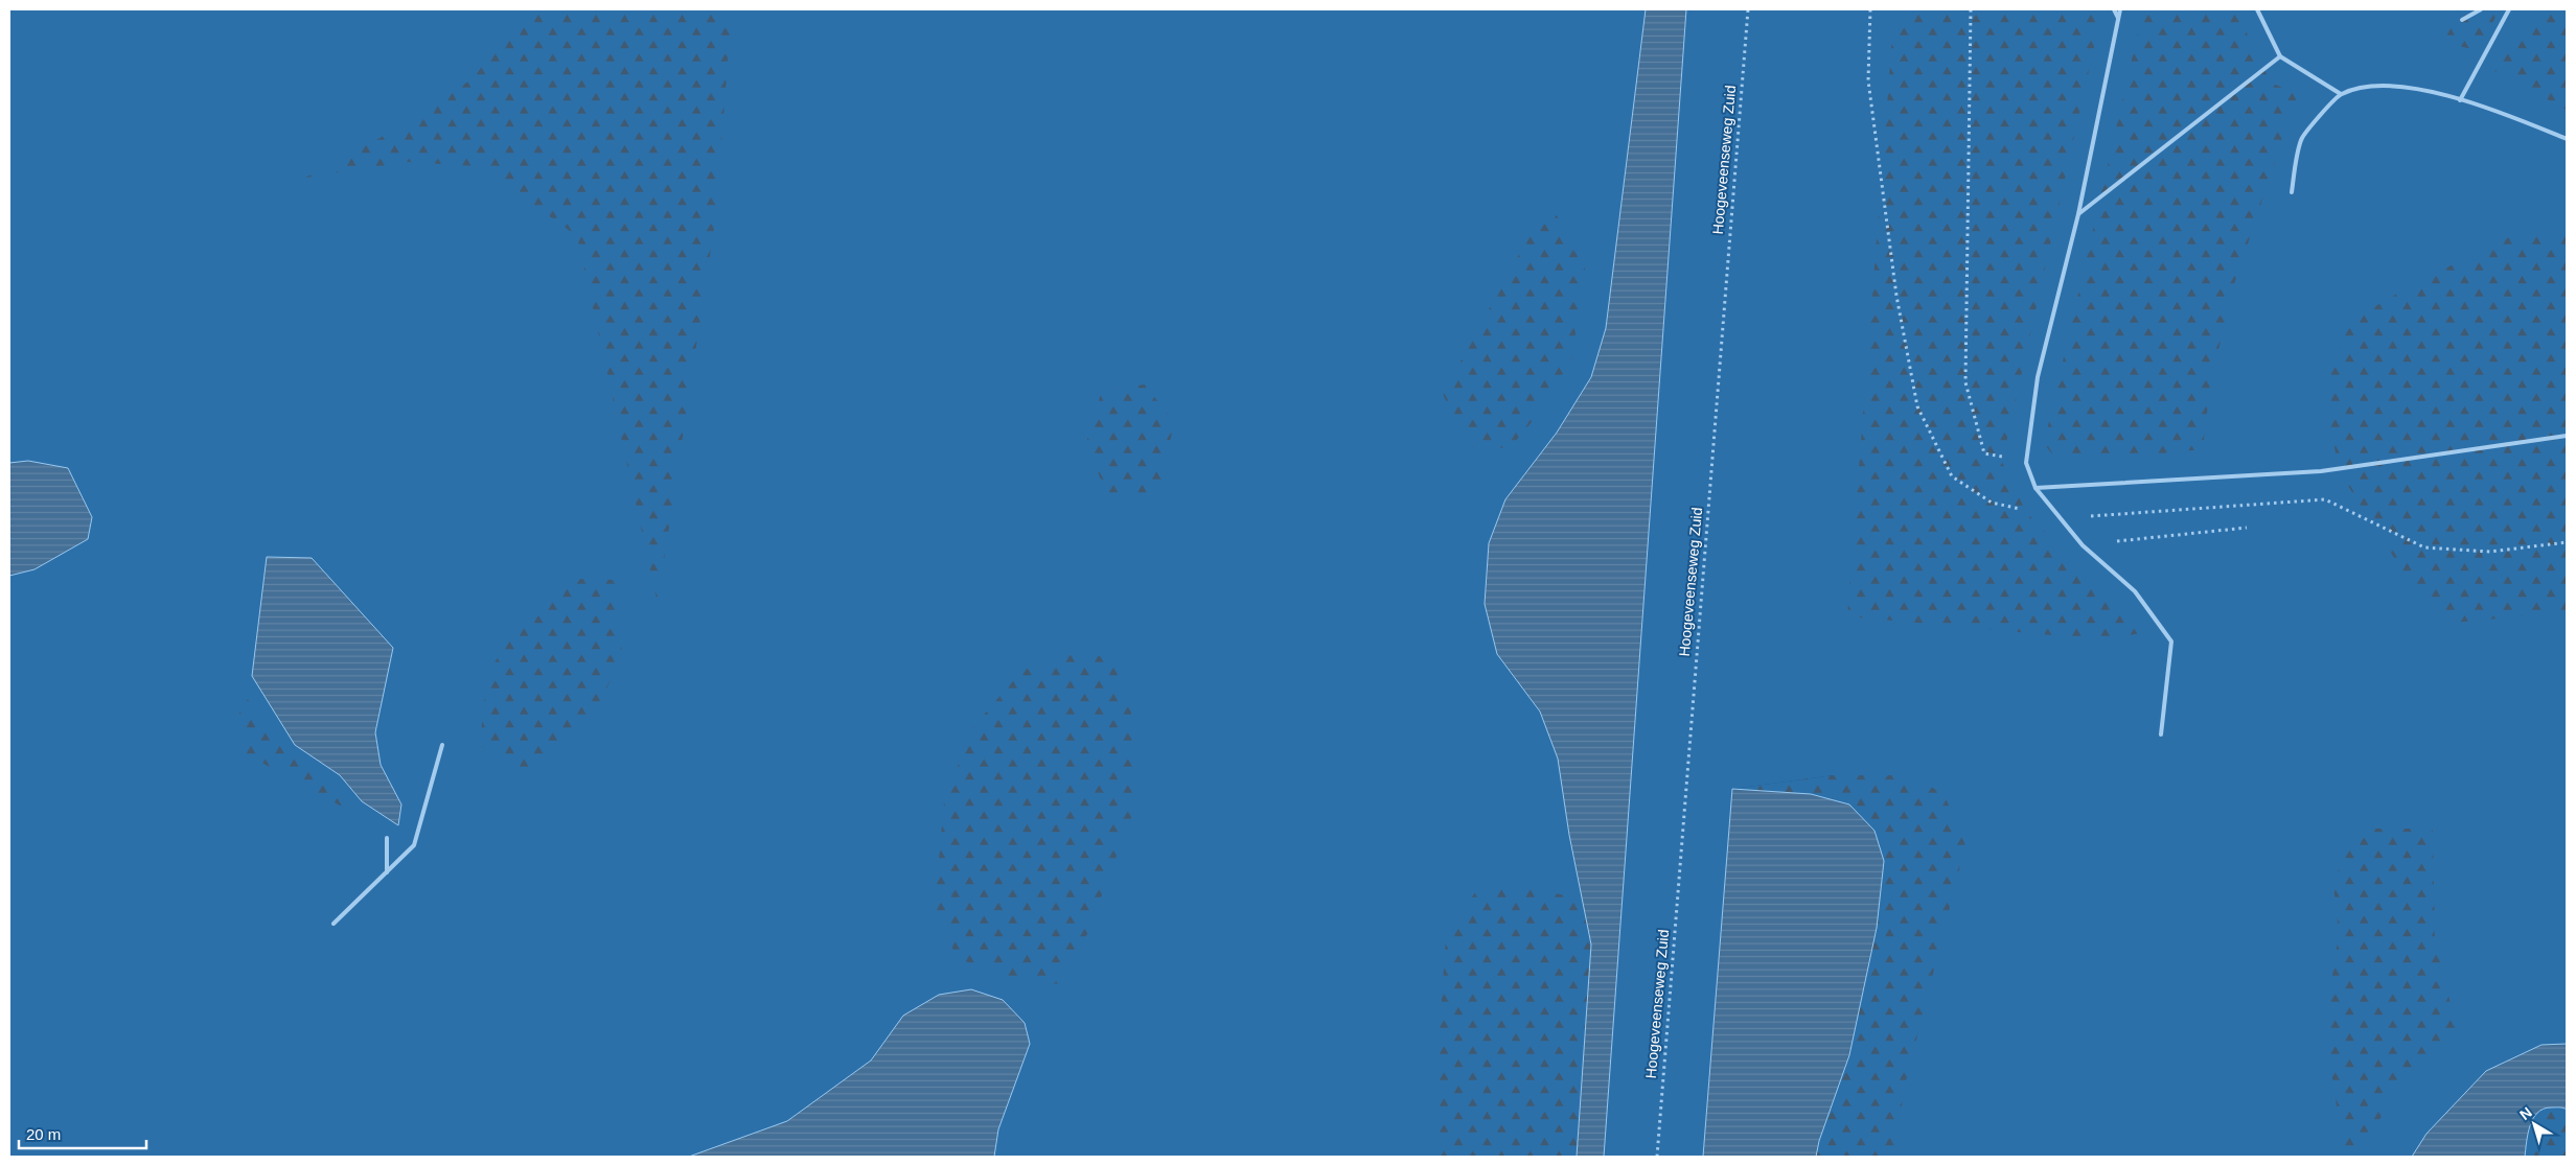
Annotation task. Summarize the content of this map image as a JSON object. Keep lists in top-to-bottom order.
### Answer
{
  "streets": {
    "path": ["Hoogeveenseweg Zuid"]
  },
  "scale_bar": "20 m",
  "north": "top left"
}
